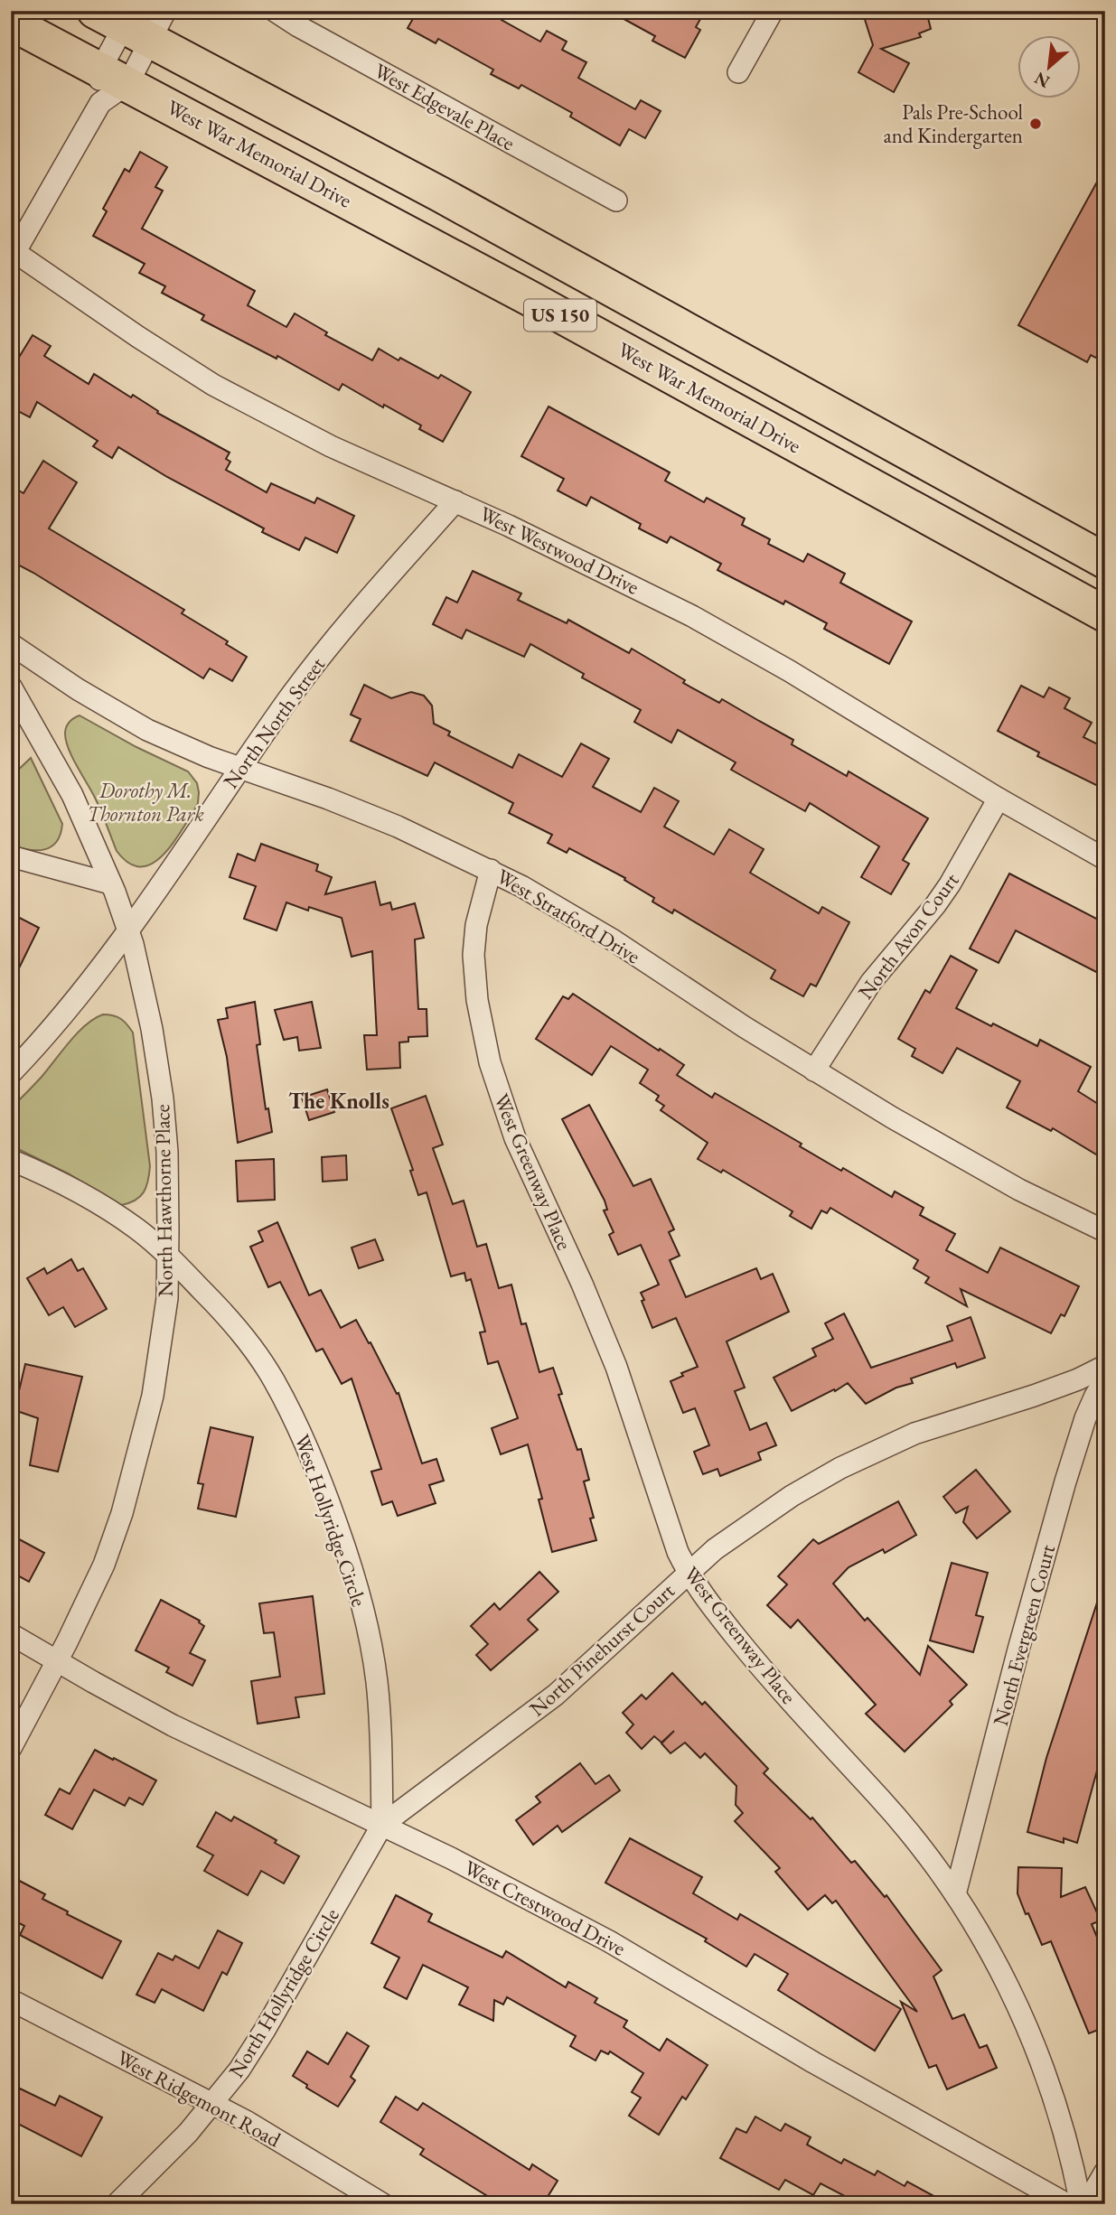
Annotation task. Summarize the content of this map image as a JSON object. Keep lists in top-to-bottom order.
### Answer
{
  "streets": {
    "highway": ["West War Memorial Drive", "US 150"],
    "street": [
      "West Edgevale Place",
      "West Westwood Drive",
      "North North Street",
      "West Stratford Drive",
      "North Avon Court",
      "West Greenway Place",
      "North Hawthorne Place",
      "West Hollyridge Circle",
      "North Evergreen Court",
      "North Pinehurst Court",
      "West Crestwood Drive",
      "North Hollyridge Circle",
      "West Ridgemont Road"
    ]
  },
  "crossings": [
    ["West Westwood Drive", "North North Street"],
    ["West Westwood Drive", "North Avon Court"],
    ["North North Street", "West Stratford Drive"],
    ["North North Street", "North Hawthorne Place"],
    ["West Stratford Drive", "North Avon Court"],
    ["West Stratford Drive", "West Greenway Place"],
    ["West Greenway Place", "North Evergreen Court"],
    ["West Greenway Place", "North Pinehurst Court"],
    ["North Hawthorne Place", "West Hollyridge Circle"],
    ["North Hawthorne Place", "West Crestwood Drive"],
    ["West Hollyridge Circle", "North Pinehurst Court"],
    ["West Hollyridge Circle", "West Crestwood Drive"],
    ["West Hollyridge Circle", "North Hollyridge Circle"],
    ["North Pinehurst Court", "West Crestwood Drive"],
    ["North Pinehurst Court", "North Hollyridge Circle"],
    ["West Crestwood Drive", "North Hollyridge Circle"],
    ["North Hollyridge Circle", "West Ridgemont Road"]
  ],
  "districts": ["The Knolls"],
  "parks": ["Dorothy M. Thornton Park"],
  "places": ["Pals Pre-School and Kindergarten"],
  "north": "bottom left"
}
